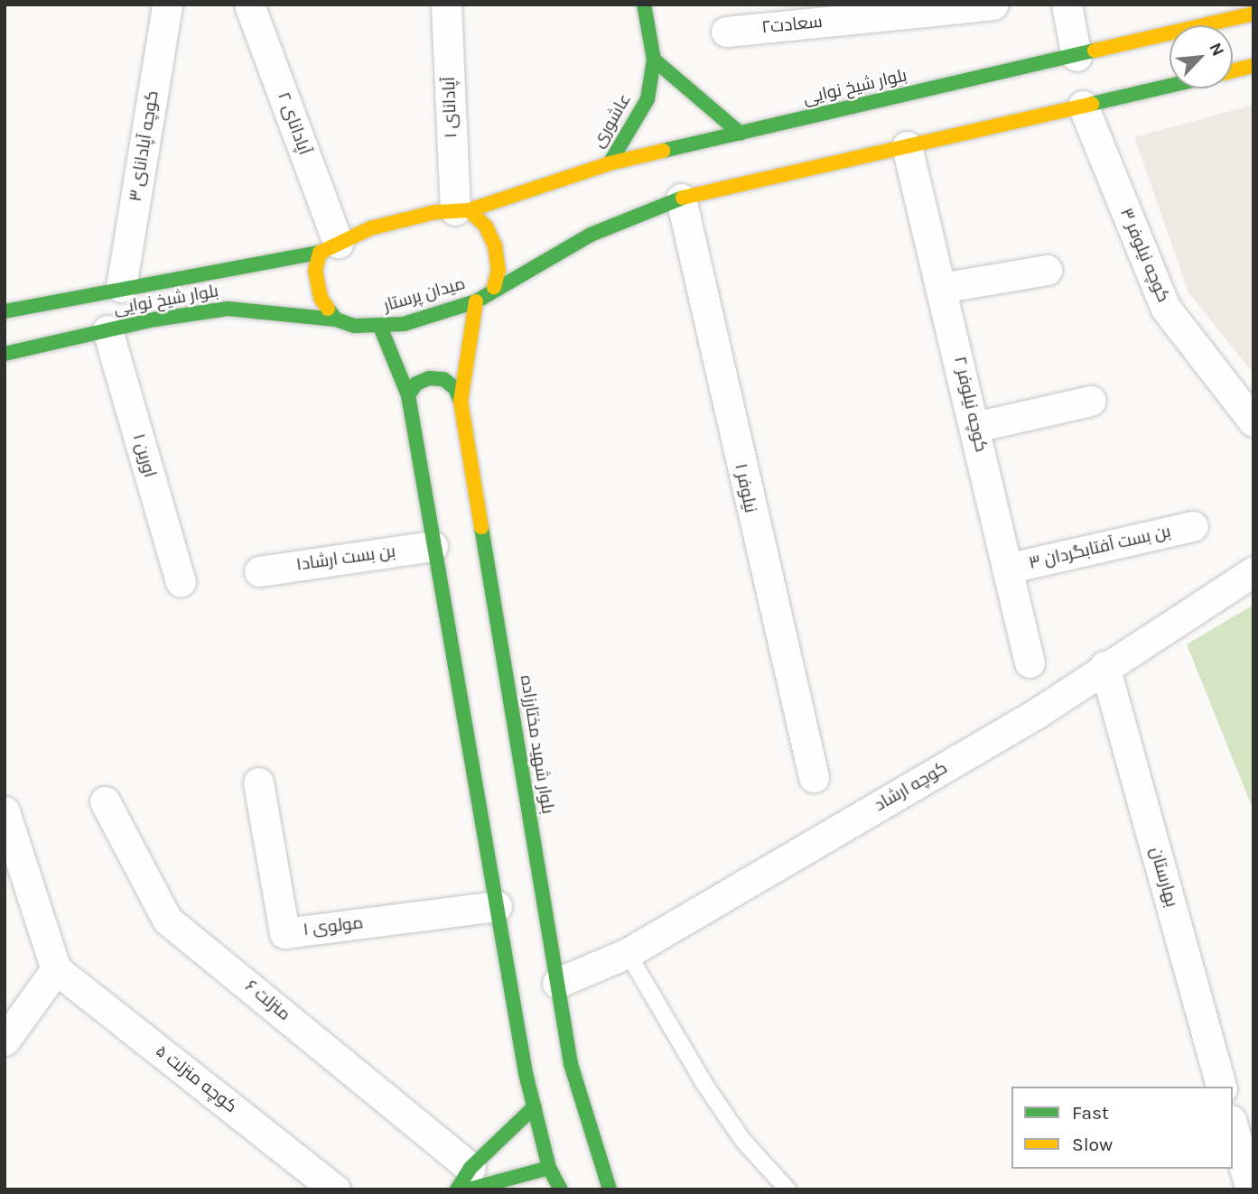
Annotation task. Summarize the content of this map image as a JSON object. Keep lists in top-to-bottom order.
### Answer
{
  "streets": {
    "main road": [
      "بلوار شیخ نوایی",
      "عاشوری",
      "میدان پرستار",
      "بلوار شهید مختارزاده"
    ],
    "street": [
      "سعادت۲",
      "آپادانای ۱",
      "آپادانای ۲",
      "کوچه آپادانای ۳",
      "کوچه نیلوفر ۳",
      "کوچه نیلوفر ۲",
      "اورین ۱",
      "۱ نیلوفر",
      "بن بست آفتابگردان ۳",
      "بن بست ارشاد۱",
      "کوچه ارشاد",
      "بهارستان",
      "مولوی ۱",
      "منزلت ۶",
      "کوچه منزلت ۵"
    ]
  },
  "crossings": [
    ["بلوار شیخ نوایی", "آپادانای ۱"],
    ["بلوار شیخ نوایی", "عاشوری"],
    ["بلوار شیخ نوایی", "آپادانای ۲"],
    ["بلوار شیخ نوایی", "کوچه آپادانای ۳"],
    ["بلوار شیخ نوایی", "میدان پرستار"],
    ["بلوار شیخ نوایی", "اورین ۱"],
    ["میدان پرستار", "بلوار شهید مختارزاده"],
    ["کوچه نیلوفر ۲", "بن بست آفتابگردان ۳"],
    ["بلوار شهید مختارزاده", "کوچه ارشاد"],
    ["کوچه ارشاد", "بهارستان"]
  ],
  "legend": ["Fast", "Slow"],
  "north": "top right"
}
